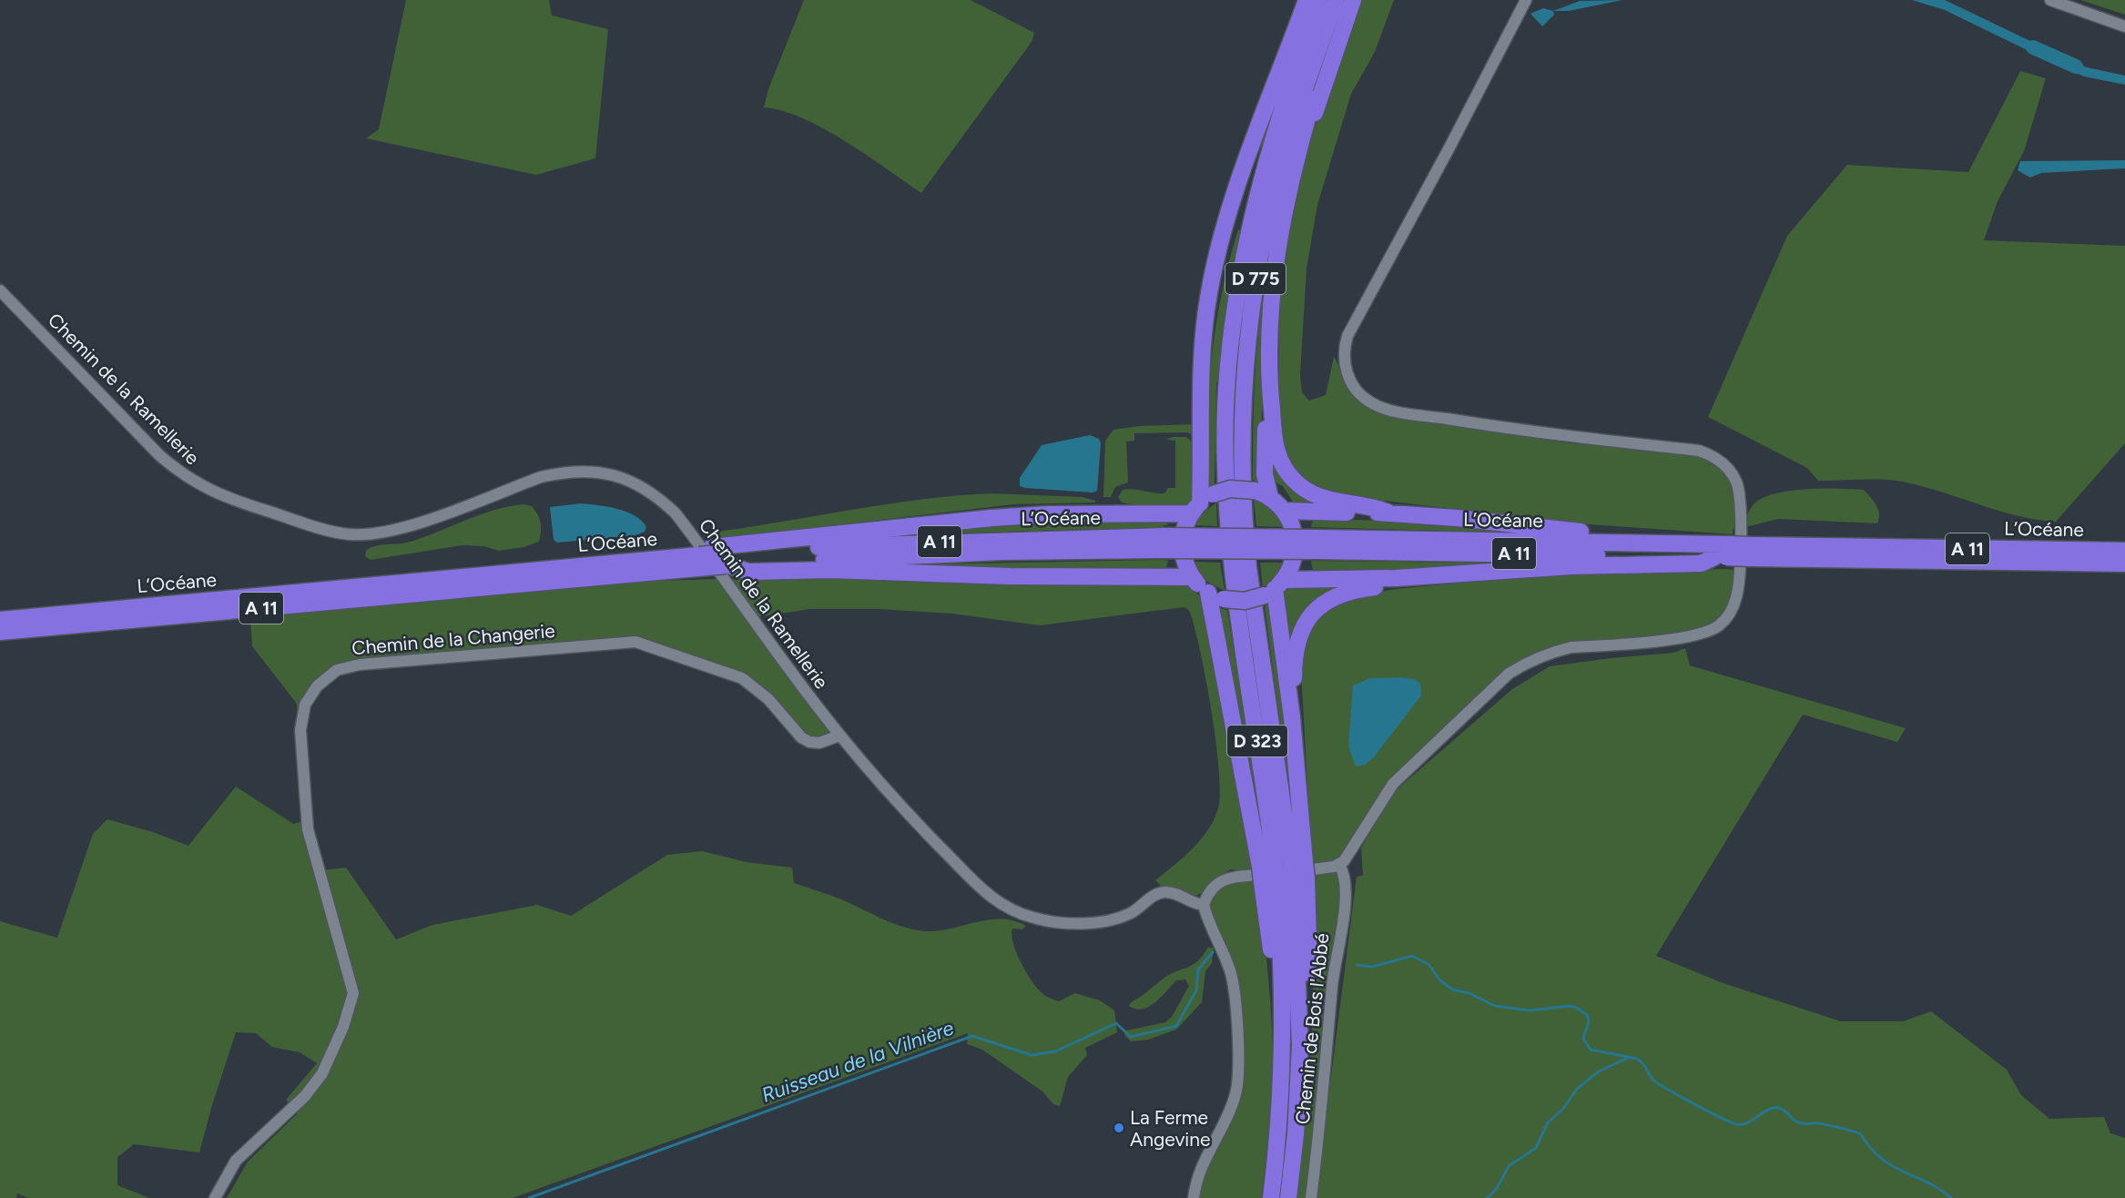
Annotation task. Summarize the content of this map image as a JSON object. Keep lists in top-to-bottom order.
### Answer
{
  "streets": {
    "highway": [
      "D 775",
      "L’Océane",
      "A 11",
      "D 323"
    ],
    "street": ["Chemin de la Ramellerie", "Chemin de la Changerie", "Chemin de Bois l'Abbé"]
  },
  "crossings": [
    ["D 775", "D 323"],
    ["Chemin de la Ramellerie", "Chemin de la Changerie"]
  ],
  "water": ["Ruisseau de la Vilnière"],
  "places": ["La Ferme Angevine"]
}
